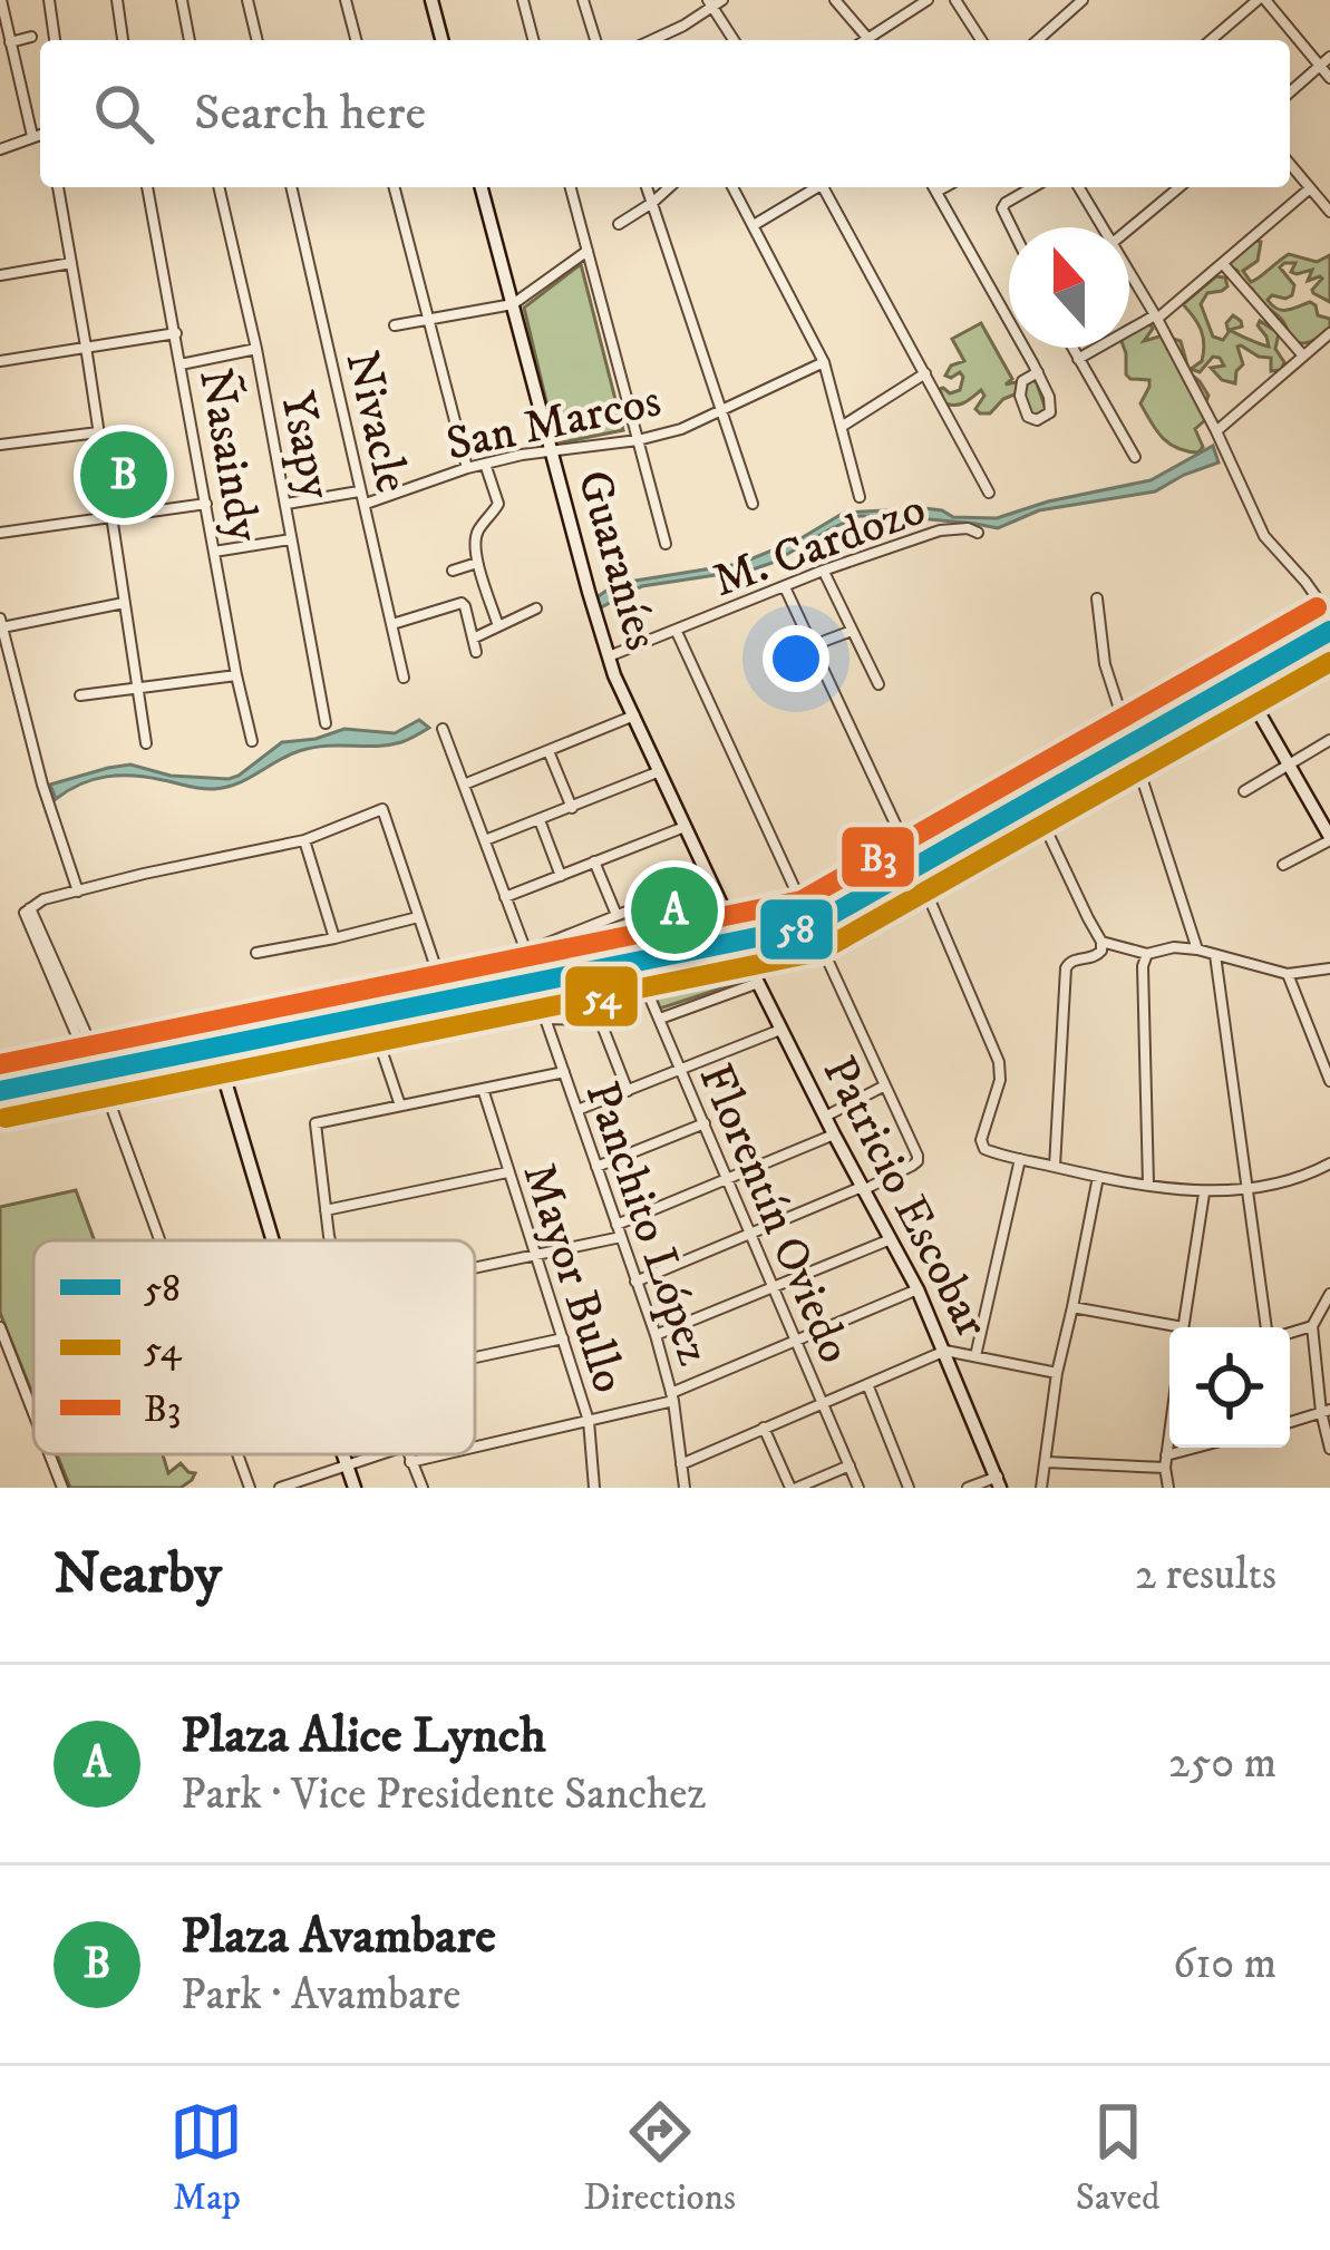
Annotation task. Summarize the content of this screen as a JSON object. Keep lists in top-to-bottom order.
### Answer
{
  "streets": {
    "street": [
      "San Marcos",
      "Nivacle",
      "Ysapy",
      "Ñasaindy",
      "M. Cardozo",
      "Guaraníes",
      "Patricio Escobar",
      "Florentín Oviedo",
      "Panchito López",
      "Mayor Bullo"
    ]
  },
  "crossings": [
    ["San Marcos", "Nivacle"],
    ["San Marcos", "Guaraníes"],
    ["M. Cardozo", "Guaraníes"],
    ["Guaraníes", "Patricio Escobar"]
  ],
  "lines": ["transit line B3", "transit line 58", "transit line 54"],
  "legend": ["58", "54", "B3"],
  "north": "top",
  "page": {
    "search": "Search here",
    "pins": ["B", "A"],
    "heading": ["Nearby", "2 results"],
    "list": [
      {
        "mark": "A",
        "name": "Plaza Alice Lynch",
        "note": "Park · Vice Presidente Sanchez",
        "value": "250 m"
      },
      {
        "mark": "B",
        "name": "Plaza Avambare",
        "note": "Park · Avambare",
        "value": "610 m"
      }
    ],
    "nav": ["Map", "Directions", "Saved"]
  }
}
